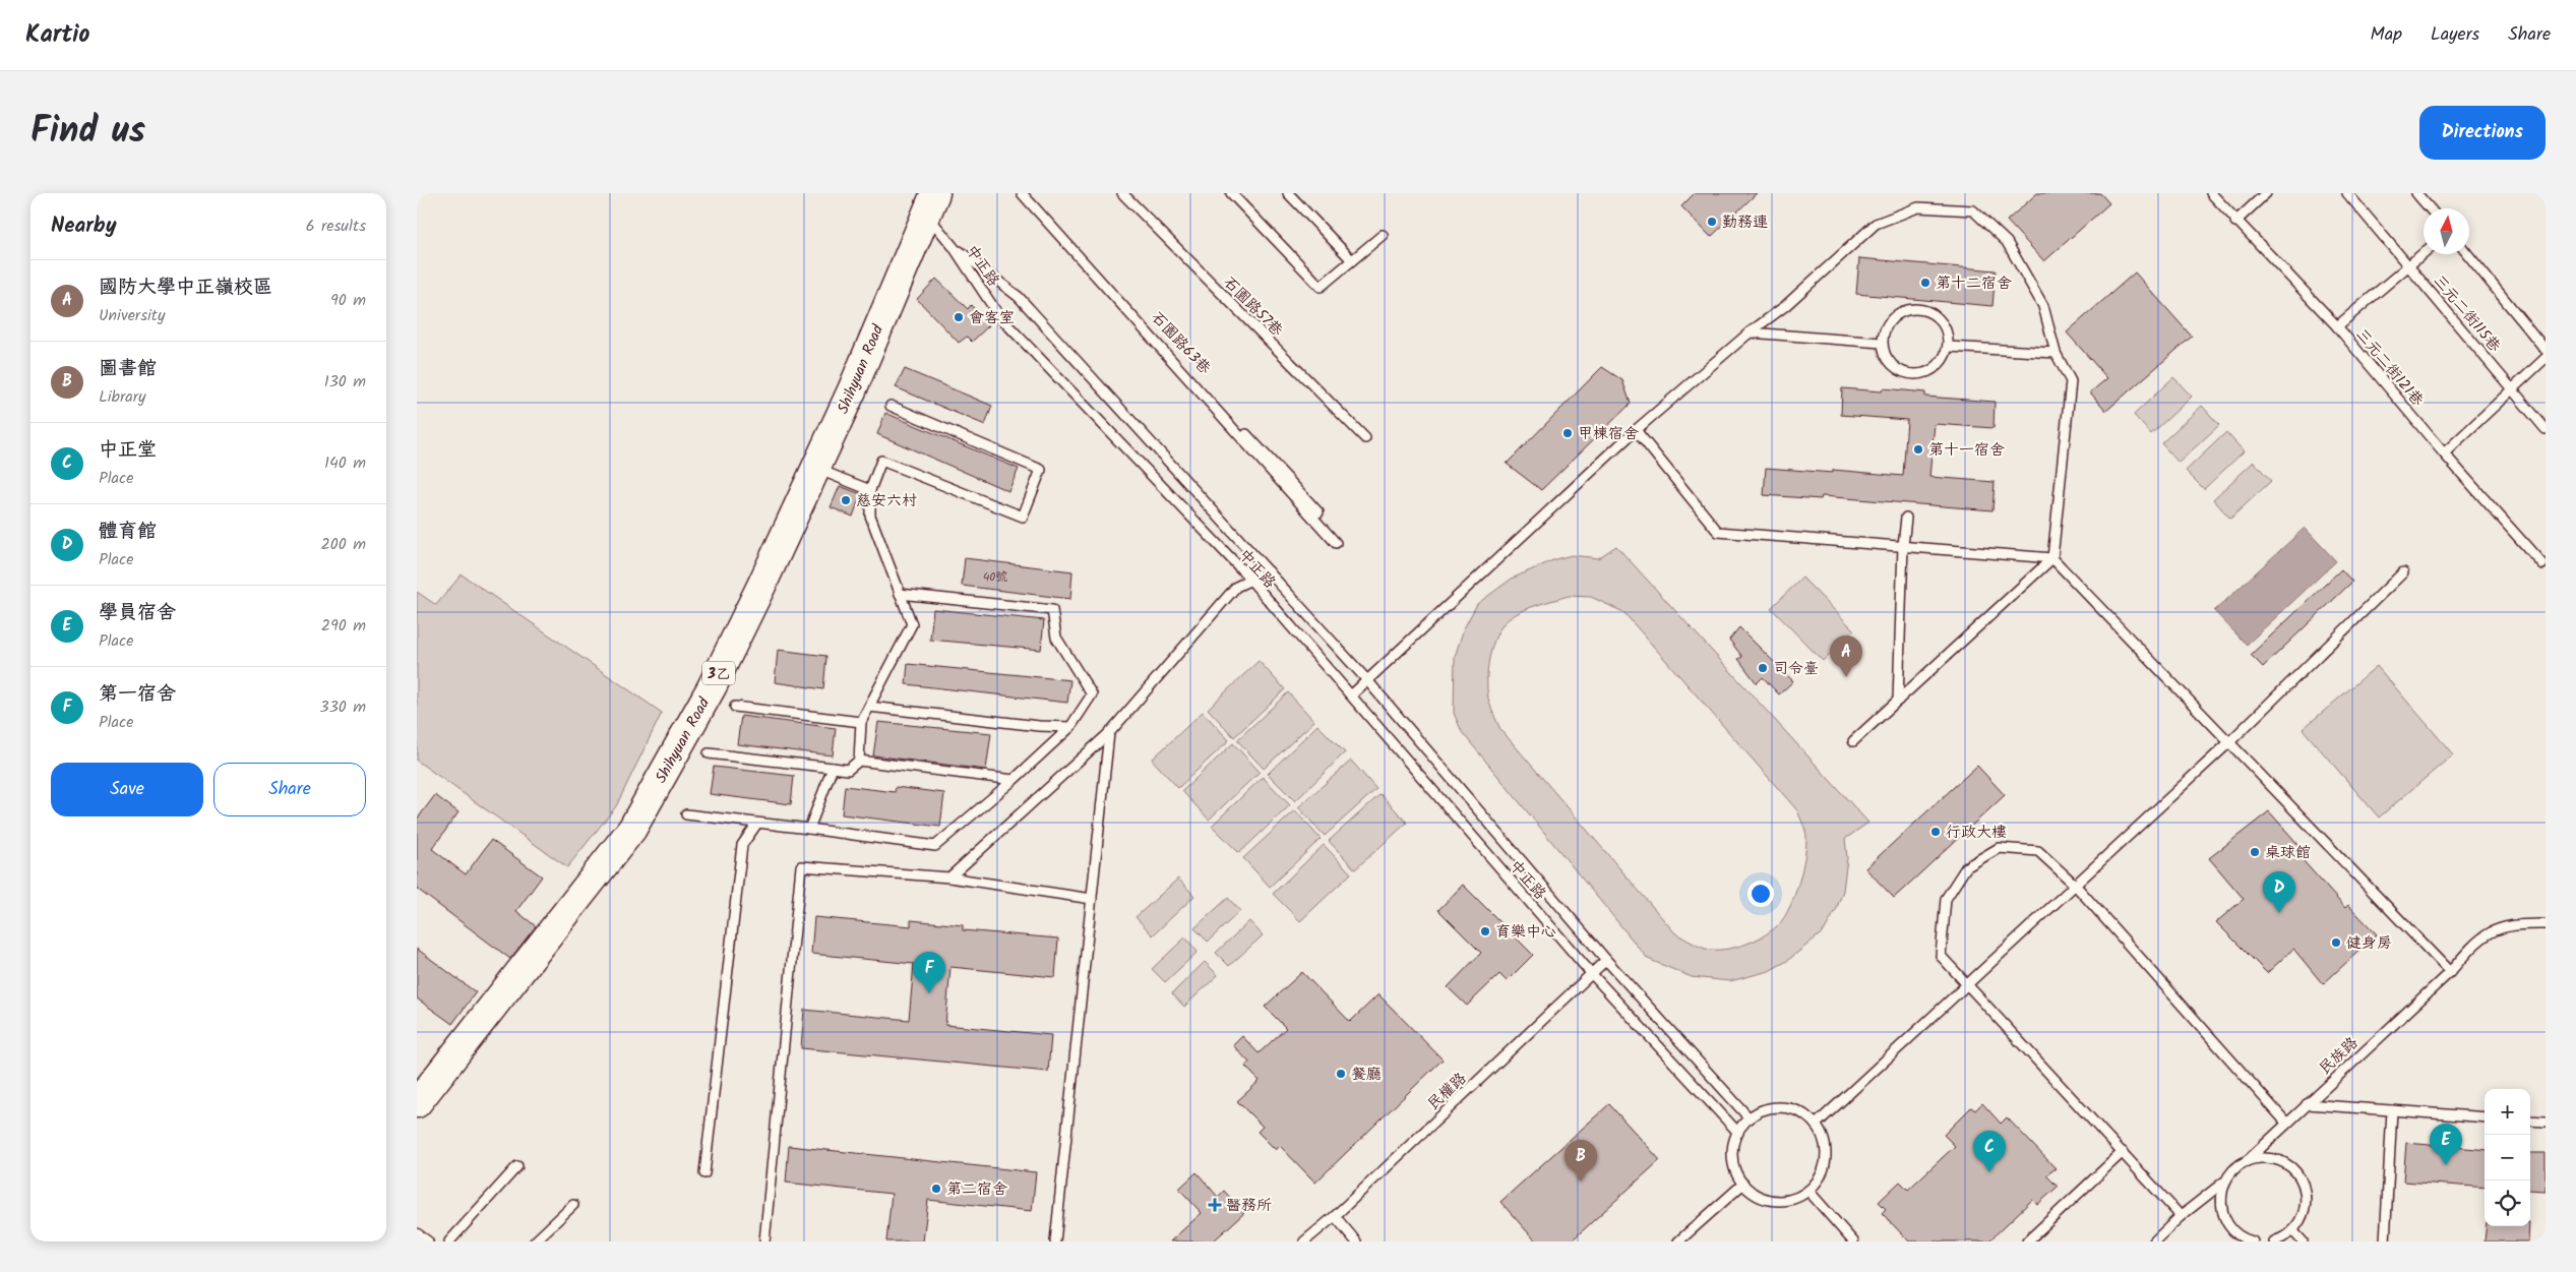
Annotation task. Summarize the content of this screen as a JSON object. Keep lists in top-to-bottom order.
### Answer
{
  "streets": {
    "main road": ["Shihyuan Road", "3乙"],
    "lane": [
      "中正路",
      "石園路57巷",
      "三元二街115巷",
      "石園路63巷",
      "三元二街121巷",
      "民族路",
      "民權路"
    ]
  },
  "crossings": [
    ["中正路", "民權路"]
  ],
  "places": {
    "other": [
      "勤務連",
      "第十二宿舍",
      "會客室",
      "甲棟宿舍",
      "第十一宿舍",
      "慈安六村",
      "司令臺",
      "行政大樓",
      "桌球館",
      "育樂中心",
      "健身房",
      "餐廳",
      "第二宿舍"
    ],
    "health": ["醫務所"]
  },
  "house_numbers": ["40號"],
  "north": "top",
  "page": {
    "header": "Kartio",
    "nav": ["Map", "Layers", "Share"],
    "title": "Find us",
    "buttons": [
      "Directions",
      ["Save", "Share"]
    ],
    "heading": ["Nearby", "6 results"],
    "list": [
      {
        "mark": "A",
        "name": "國防大學中正嶺校區",
        "note": "University",
        "value": "90 m"
      },
      {
        "mark": "B",
        "name": "圖書館",
        "note": "Library",
        "value": "130 m"
      },
      {
        "mark": "C",
        "name": "中正堂",
        "note": "Place",
        "value": "140 m"
      },
      {
        "mark": "D",
        "name": "體育館",
        "note": "Place",
        "value": "200 m"
      },
      {
        "mark": "E",
        "name": "學員宿舍",
        "note": "Place",
        "value": "290 m"
      },
      {
        "mark": "F",
        "name": "第一宿舍",
        "note": "Place",
        "value": "330 m"
      }
    ],
    "pins": [
      "A",
      "D",
      "F",
      "E",
      "C",
      "B"
    ],
    "map_buttons": ["+", "−"]
  }
}
